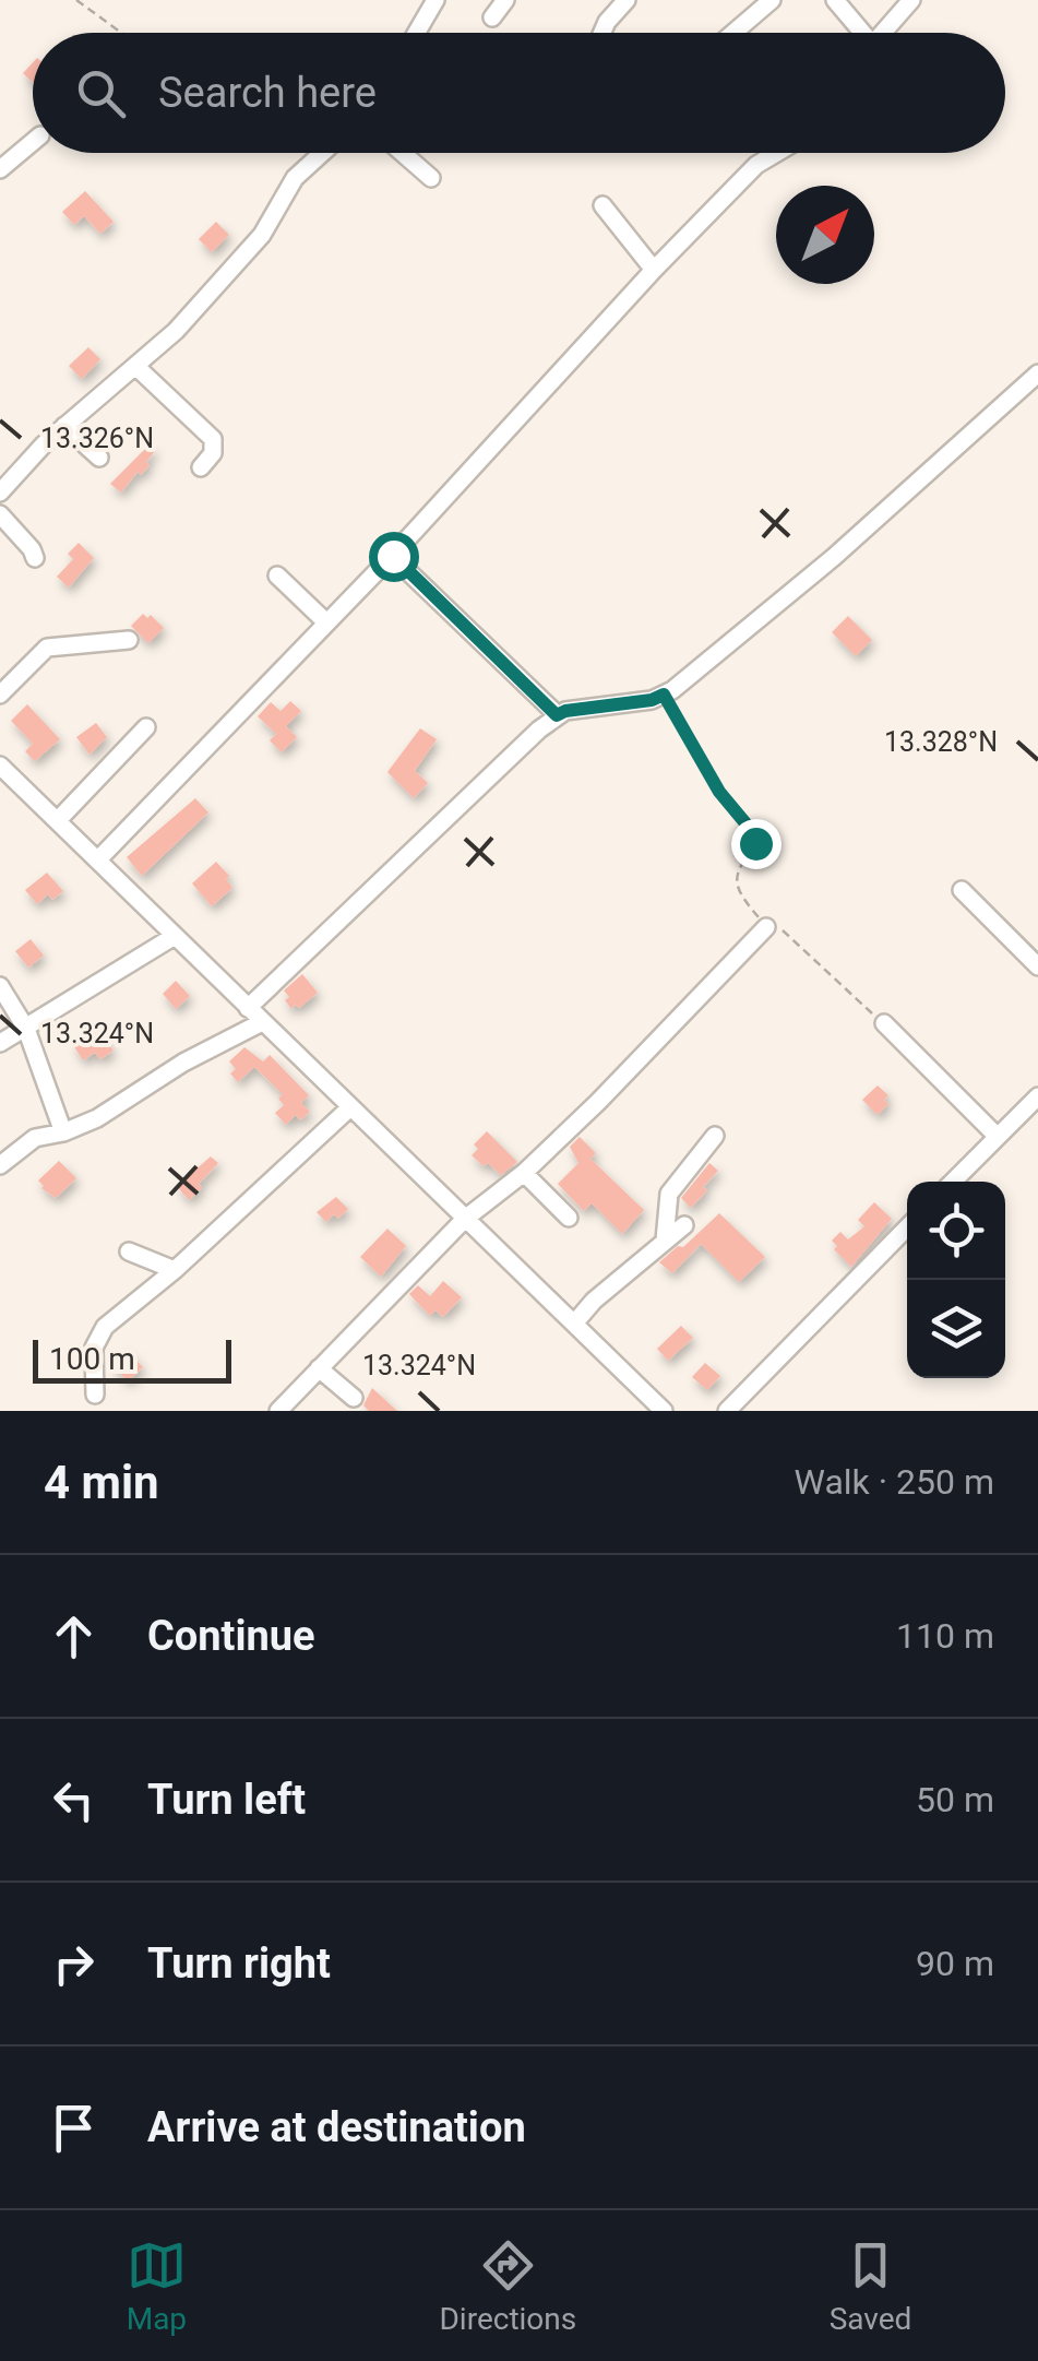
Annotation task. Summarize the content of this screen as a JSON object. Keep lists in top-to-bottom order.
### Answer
{
  "scale_bar": "100 m",
  "north": "top right",
  "page": {
    "search": "Search here",
    "scale": "100 m",
    "heading": ["4 min", "Walk · 250 m"],
    "list": [
      ["Continue", "110 m"],
      ["Turn left", "50 m"],
      ["Turn right", "90 m"],
      "Arrive at destination"
    ],
    "nav": ["Map", "Directions", "Saved"]
  },
  "coordinates": ["13.326°N", "13.328°N", "13.324°N"]
}
